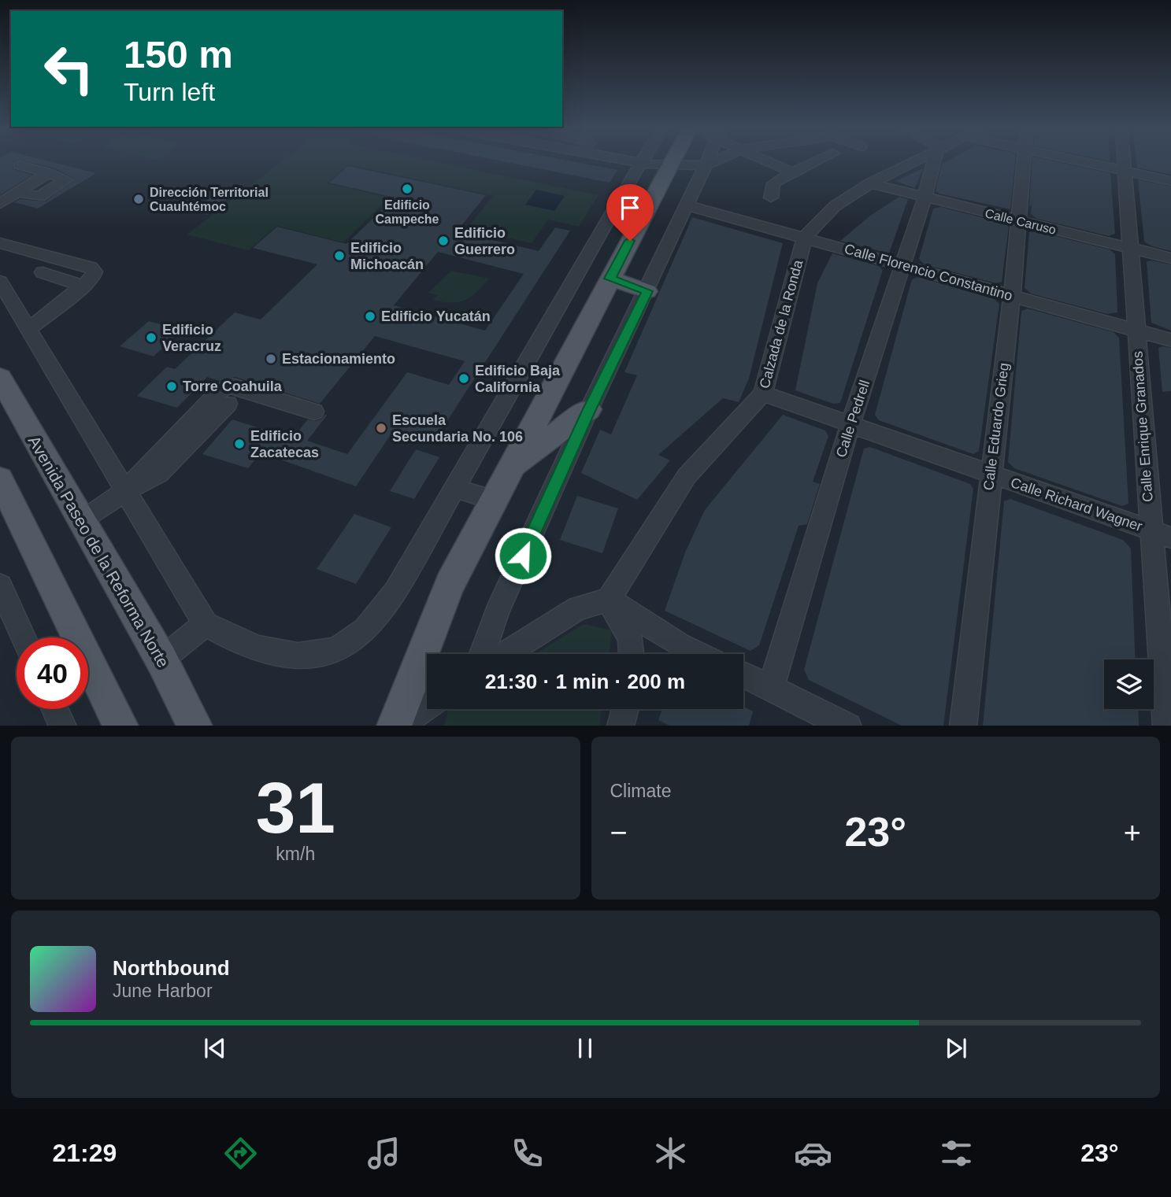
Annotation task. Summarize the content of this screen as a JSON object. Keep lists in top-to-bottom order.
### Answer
{
  "streets": {
    "main road": ["Avenida Paseo de la Reforma Norte"],
    "street": [
      "Calle Caruso",
      "Calle Florencio Constantino",
      "Calzada de la Ronda",
      "Calle Pedrell",
      "Calle Eduardo Grieg",
      "Calle Enrique Granados",
      "Calle Richard Wagner"
    ]
  },
  "crossings": [
    ["Calle Caruso", "Calzada de la Ronda"],
    ["Calle Caruso", "Calle Pedrell"],
    ["Calle Caruso", "Calle Eduardo Grieg"],
    ["Calle Caruso", "Calle Enrique Granados"],
    ["Calle Florencio Constantino", "Calzada de la Ronda"],
    ["Calle Florencio Constantino", "Calle Pedrell"],
    ["Calle Florencio Constantino", "Calle Eduardo Grieg"],
    ["Calle Florencio Constantino", "Calle Enrique Granados"],
    ["Calzada de la Ronda", "Calle Richard Wagner"],
    ["Calle Pedrell", "Calle Richard Wagner"],
    ["Calle Eduardo Grieg", "Calle Richard Wagner"],
    ["Calle Enrique Granados", "Calle Richard Wagner"]
  ],
  "places": [
    "Edificio Campeche",
    "Dirección Territorial Cuauhtémoc",
    "Edificio Guerrero",
    "Edificio Michoacán",
    "Edificio Yucatán",
    "Edificio Veracruz",
    "Estacionamiento",
    "Edificio Baja California",
    "Torre Coahuila",
    "Escuela Secundaria No. 106",
    "Edificio Zacatecas"
  ],
  "page": {
    "turn": ["150 m", "Turn left"],
    "limit": "40",
    "trip": "21:30 · 1 min · 200 m",
    "tile": [
      ["31", "km/h"],
      "Climate"
    ],
    "heat": ["−", "23°", "+"],
    "song": ["Northbound", "June Harbor"],
    "tabs": ["21:29", "23°"]
  }
}
